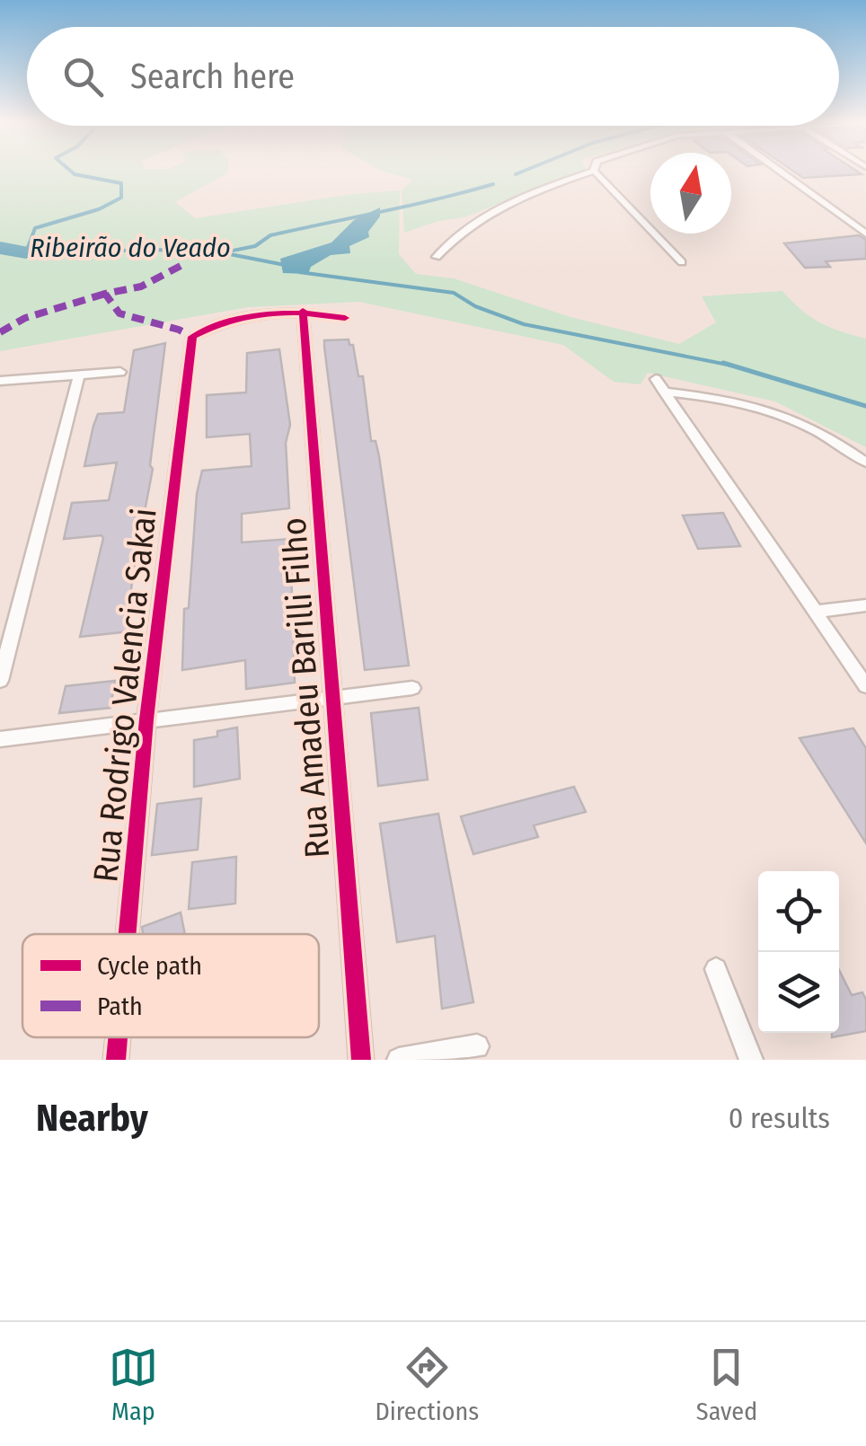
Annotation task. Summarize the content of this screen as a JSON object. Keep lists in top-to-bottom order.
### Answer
{
  "streets": {
    "street": ["Rua Amadeu Barilli Filho", "Rua Rodrigo Valencia Sakai"]
  },
  "crossings": [
    ["Rua Amadeu Barilli Filho", "Rua Rodrigo Valencia Sakai"]
  ],
  "water": ["Ribeirão do Veado"],
  "legend": ["Cycle path", "Path"],
  "north": "top",
  "page": {
    "search": "Search here",
    "heading": ["Nearby", "0 results"],
    "nav": ["Map", "Directions", "Saved"]
  }
}
